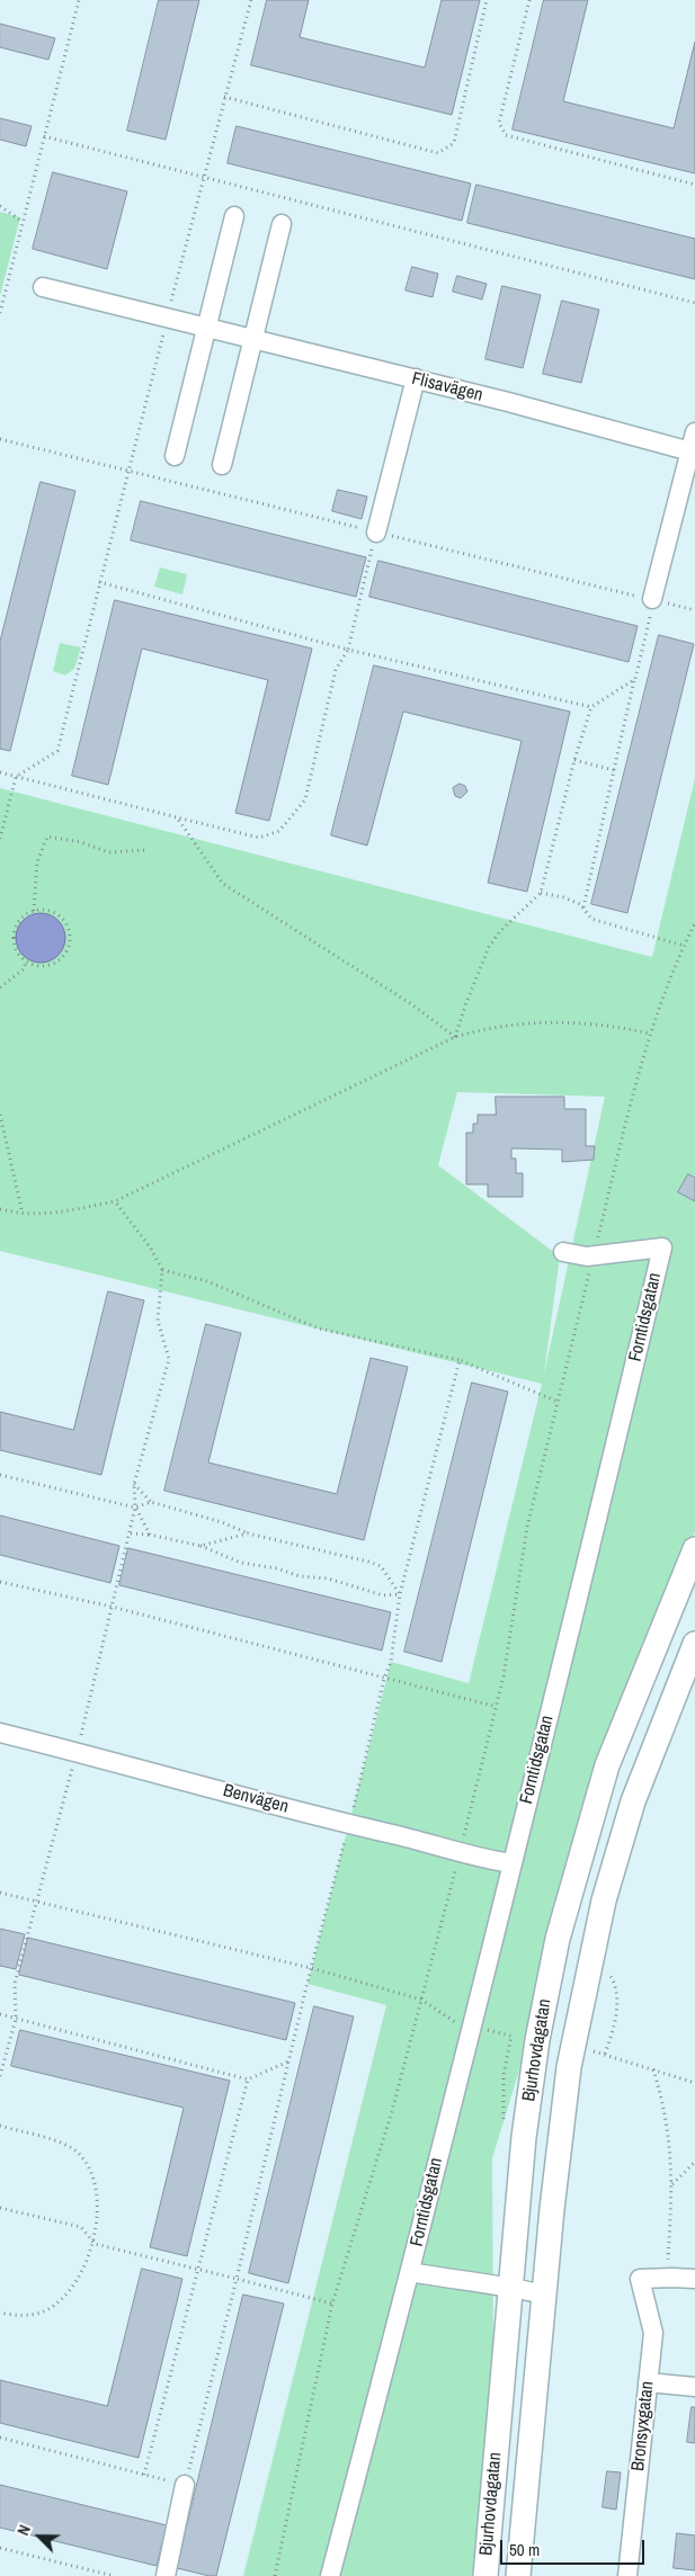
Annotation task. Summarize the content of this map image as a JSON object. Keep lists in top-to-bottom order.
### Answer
{
  "streets": {
    "main road": ["Bjurhovdagatan"],
    "street": [
      "Flisavägen",
      "Forntidsgatan",
      "Benvägen",
      "Bronsyxgatan"
    ]
  },
  "crossings": [
    ["Forntidsgatan", "Benvägen"],
    ["Forntidsgatan", "Bjurhovdagatan"]
  ],
  "scale_bar": "50 m",
  "north": "top left"
}
